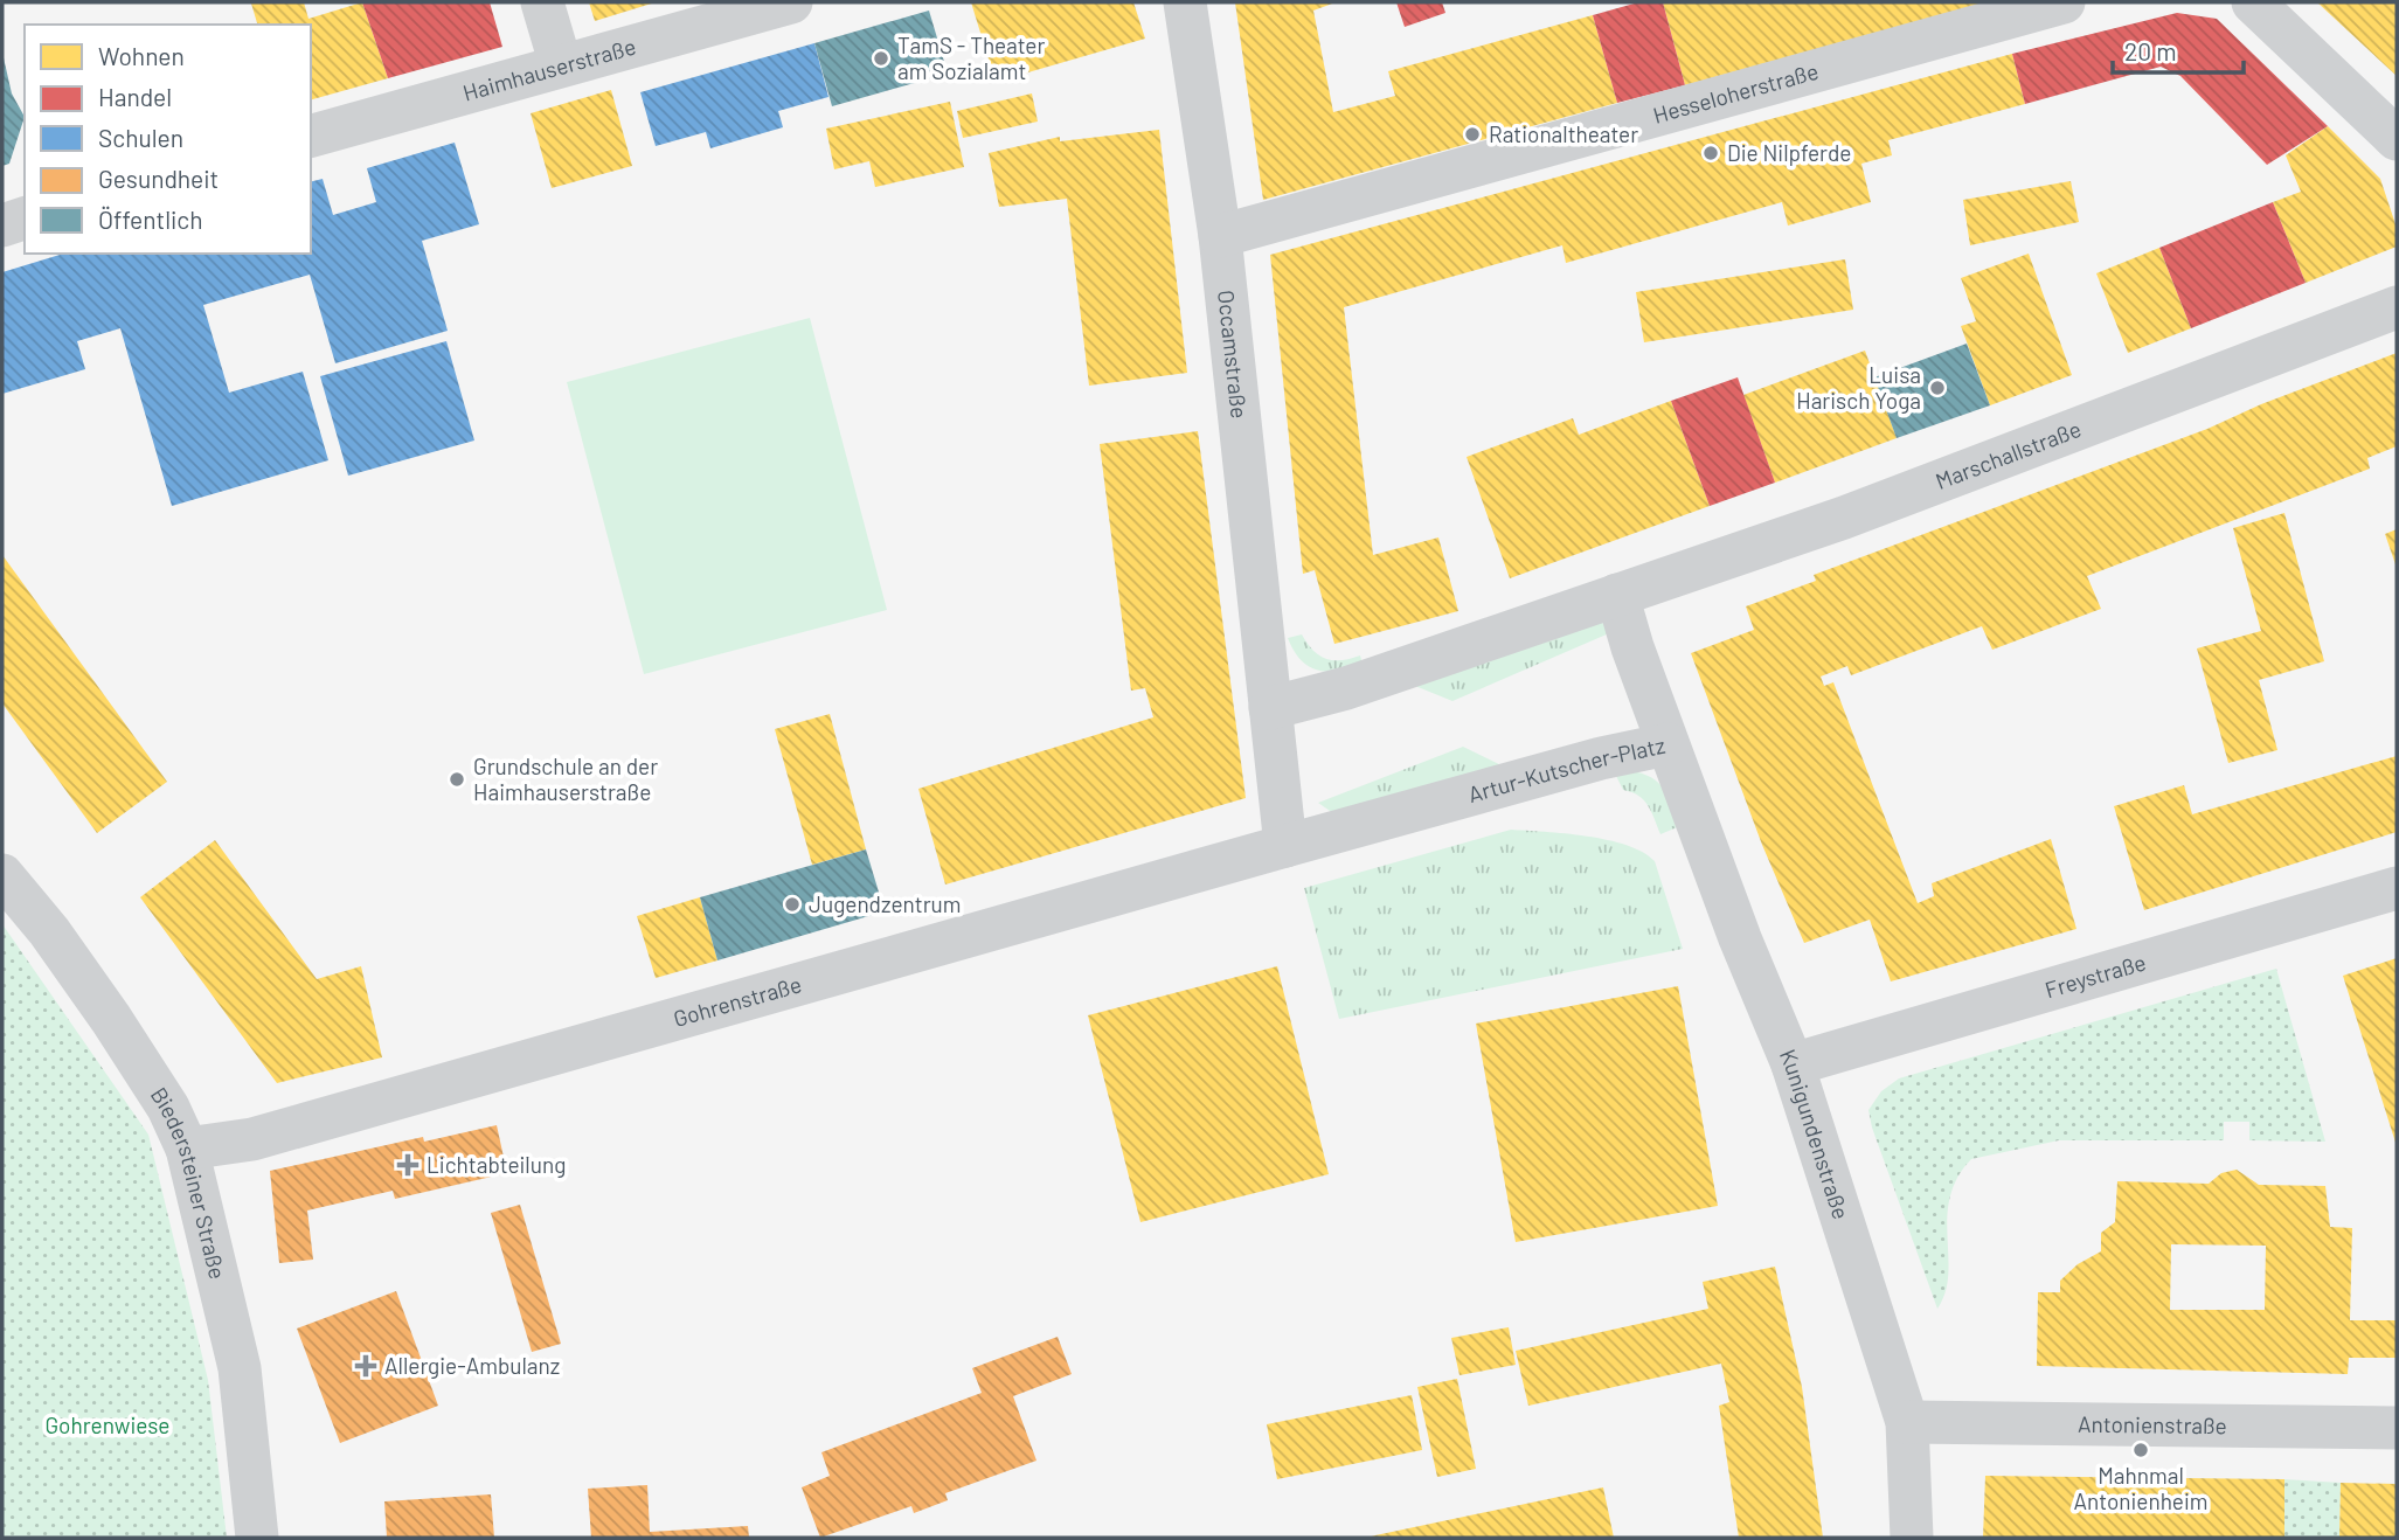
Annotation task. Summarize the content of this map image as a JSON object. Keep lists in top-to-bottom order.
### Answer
{
  "streets": {
    "street": [
      "Haimhauserstraße",
      "Hesseloherstraße",
      "Occamstraße",
      "Marschallstraße",
      "Artur-Kutscher-Platz",
      "Freystraße",
      "Gohrenstraße",
      "Kunigundenstraße",
      "Biedersteiner Straße",
      "Antonienstraße"
    ]
  },
  "crossings": [
    ["Hesseloherstraße", "Occamstraße"],
    ["Marschallstraße", "Artur-Kutscher-Platz"],
    ["Artur-Kutscher-Platz", "Gohrenstraße"],
    ["Artur-Kutscher-Platz", "Kunigundenstraße"],
    ["Freystraße", "Kunigundenstraße"],
    ["Gohrenstraße", "Biedersteiner Straße"],
    ["Kunigundenstraße", "Antonienstraße"]
  ],
  "parks": ["Gohrenwiese"],
  "places": {
    "other": [
      "TamS - Theater am Sozialamt",
      "Rationaltheater",
      "Die Nilpferde",
      "Luisa Harisch Yoga",
      "Grundschule an der Haimhauserstraße",
      "Jugendzentrum",
      "Mahnmal Antonienheim"
    ],
    "health": ["Lichtabteilung", "Allergie-Ambulanz"]
  },
  "legend": [
    "Wohnen",
    "Handel",
    "Schulen",
    "Gesundheit",
    "Öffentlich"
  ],
  "scale_bar": "20 m"
}
